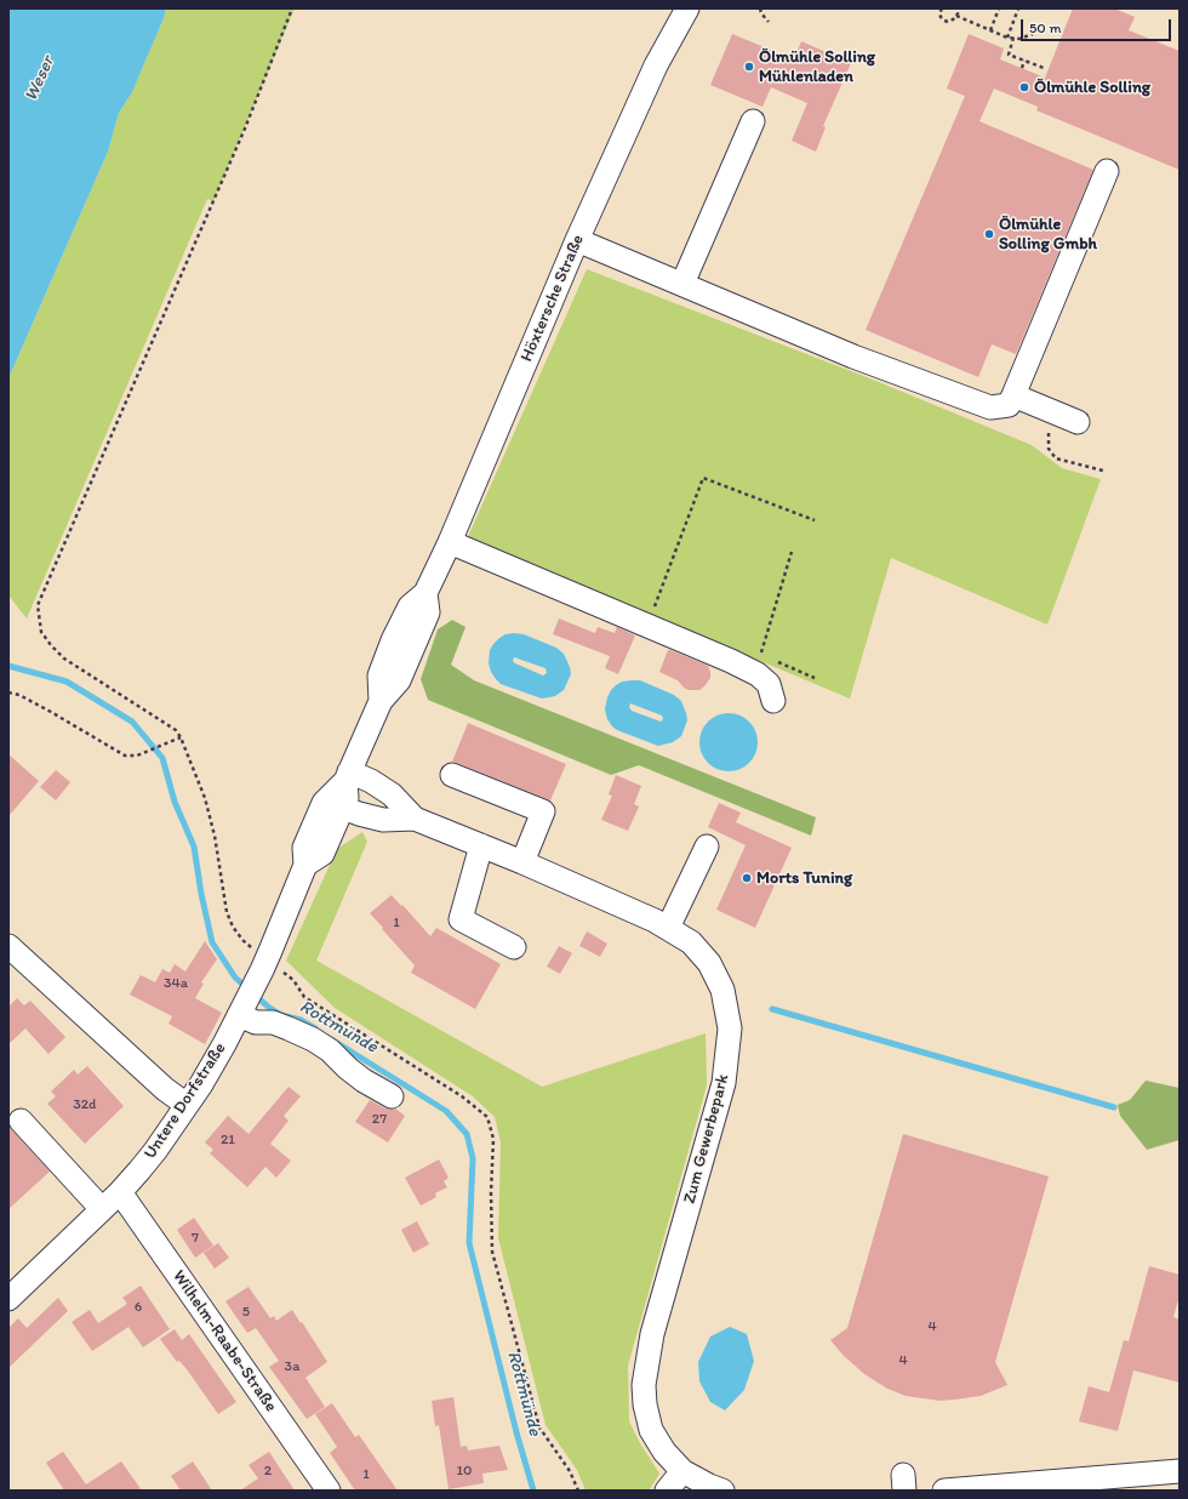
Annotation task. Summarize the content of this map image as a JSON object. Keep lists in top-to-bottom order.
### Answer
{
  "streets": {
    "street": [
      "Höxtersche Straße",
      "Untere Dorfstraße",
      "Zum Gewerbepark",
      "Wilhelm-Raabe-Straße"
    ]
  },
  "crossings": [
    ["Höxtersche Straße", "Untere Dorfstraße"],
    ["Höxtersche Straße", "Zum Gewerbepark"],
    ["Untere Dorfstraße", "Zum Gewerbepark"],
    ["Untere Dorfstraße", "Wilhelm-Raabe-Straße"]
  ],
  "water": ["Weser", "Rottmünde"],
  "places": [
    "Ölmühle Solling Mühlenladen",
    "Ölmühle Solling",
    "Ölmühle Solling Gmbh",
    "Morts Tuning"
  ],
  "house_numbers": [
    "1",
    "34a",
    "32d",
    "27",
    "21",
    "7",
    "6",
    "5",
    "4",
    "4",
    "3a",
    "2",
    "10",
    "1"
  ],
  "scale_bar": "50 m"
}
